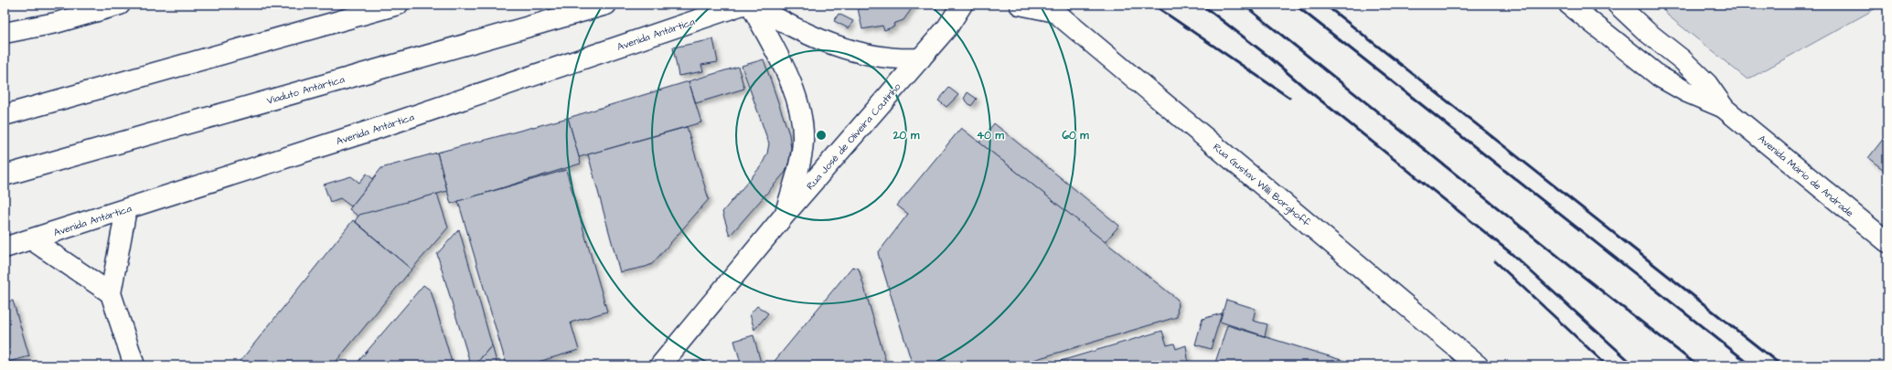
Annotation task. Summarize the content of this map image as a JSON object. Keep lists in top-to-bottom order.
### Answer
{
  "streets": {
    "street": [
      "Avenida Antártica",
      "Viaduto Antártica",
      "Rua José de Oliveira Coutinho",
      "Avenida Mário de Andrade",
      "Rua Gustav Willi Borghoff"
    ]
  },
  "rings": ["20 m", "40 m", "60 m"]
}
